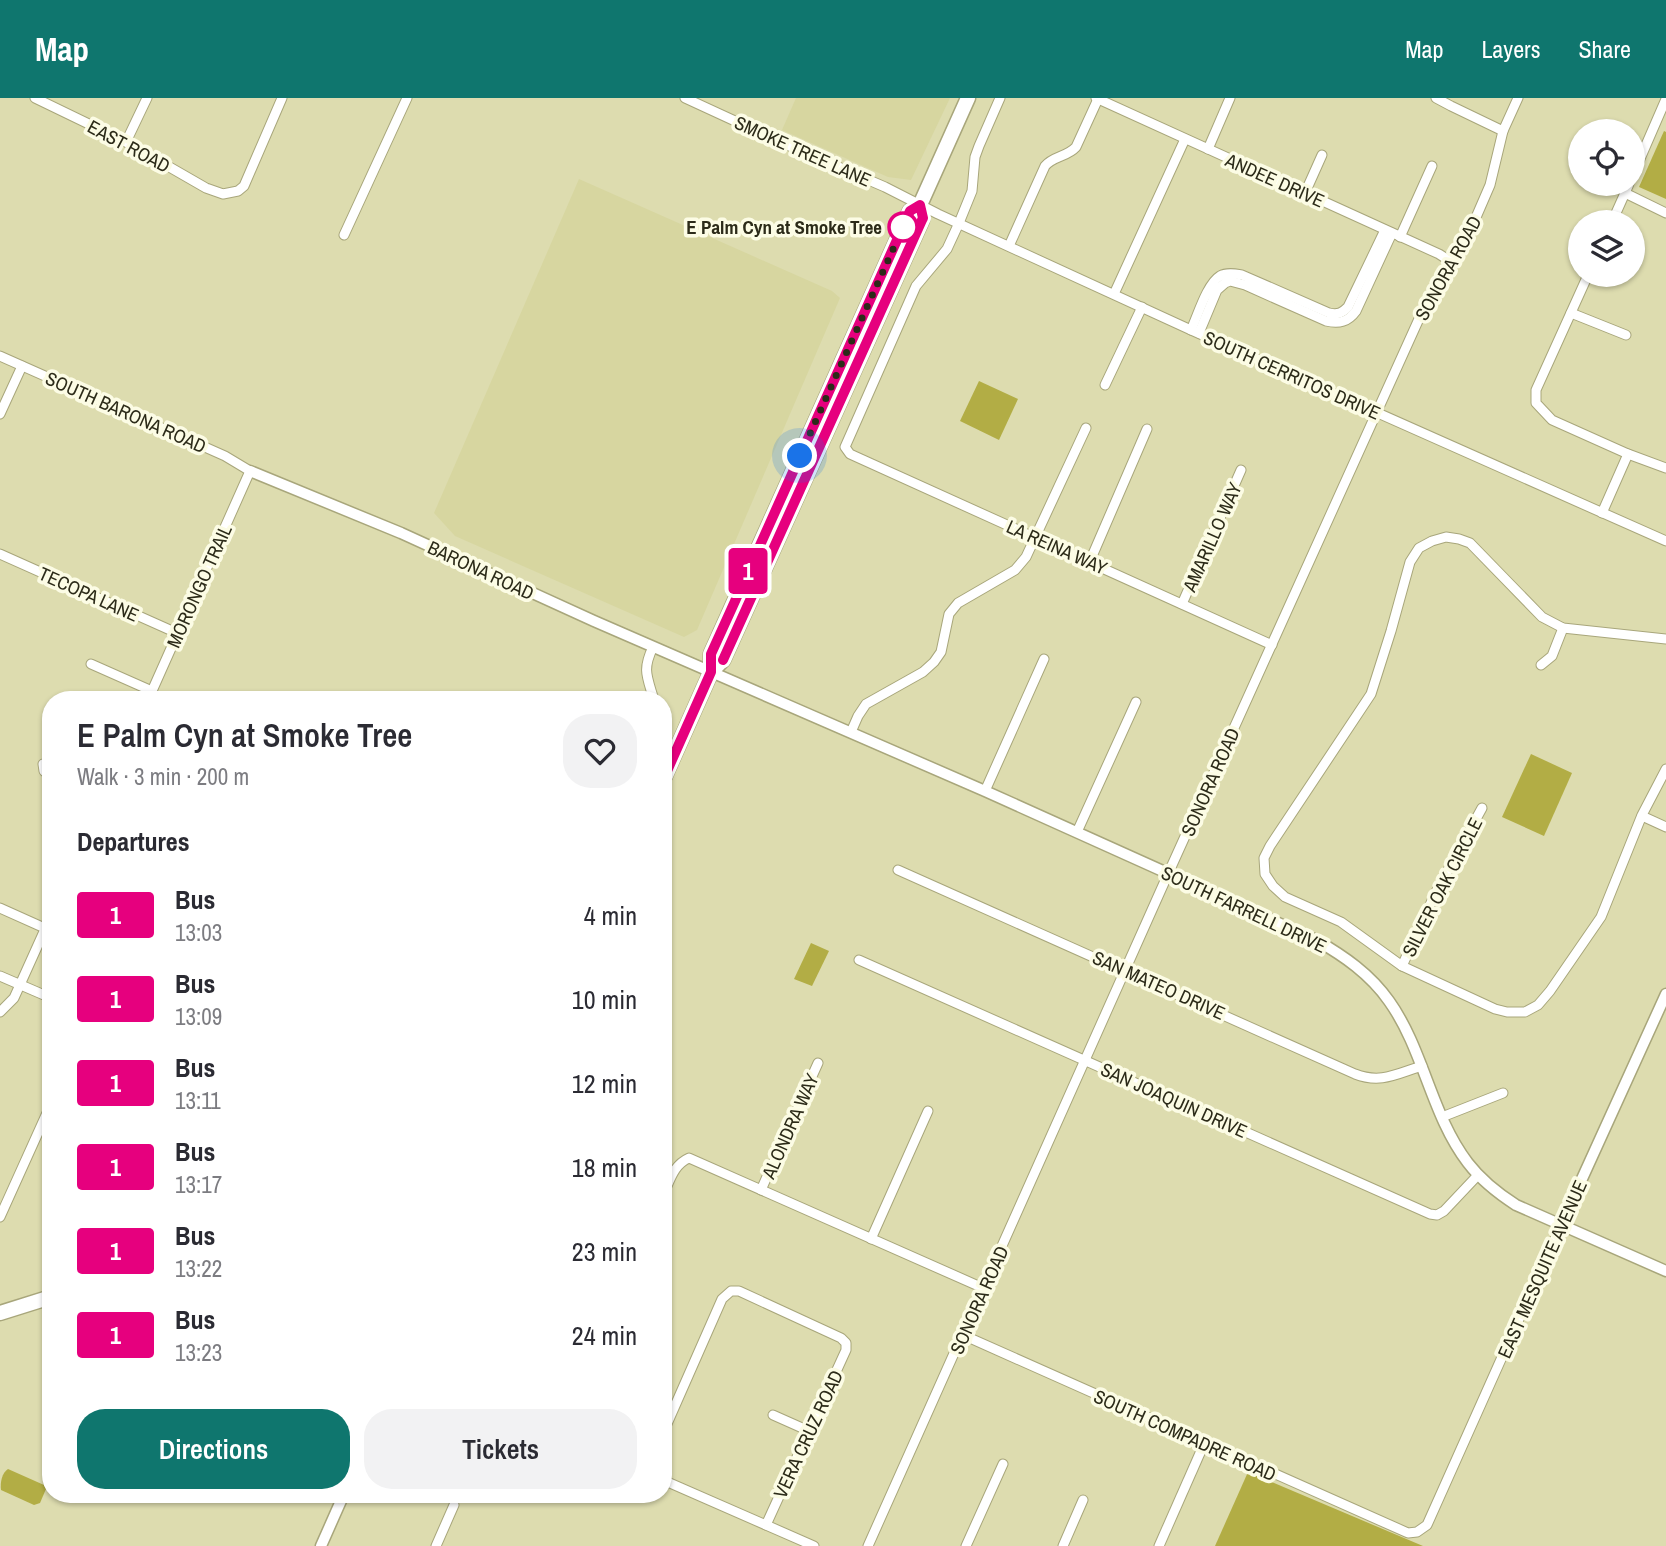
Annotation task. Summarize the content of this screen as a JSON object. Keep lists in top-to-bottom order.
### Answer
{
  "streets": {
    "street": [
      "EAST ROAD",
      "SMOKE TREE LANE",
      "ANDEE DRIVE",
      "SONORA ROAD",
      "SOUTH CERRITOS DRIVE",
      "SOUTH BARONA ROAD",
      "AMARILLO WAY",
      "LA REINA WAY",
      "BARONA ROAD",
      "MORONGO TRAIL",
      "TECOPA LANE",
      "SILVER OAK CIRCLE",
      "SOUTH FARRELL DRIVE",
      "SAN MATEO DRIVE",
      "SAN JOAQUIN DRIVE",
      "ALONDRA WAY",
      "EAST MESQUITE AVENUE",
      "VERA CRUZ ROAD",
      "SOUTH COMPADRE ROAD"
    ]
  },
  "crossings": [
    ["SMOKE TREE LANE", "SOUTH CERRITOS DRIVE"],
    ["ANDEE DRIVE", "SONORA ROAD"],
    ["SONORA ROAD", "SOUTH CERRITOS DRIVE"],
    ["SONORA ROAD", "LA REINA WAY"],
    ["SONORA ROAD", "SOUTH FARRELL DRIVE"],
    ["SONORA ROAD", "SAN MATEO DRIVE"],
    ["SONORA ROAD", "SAN JOAQUIN DRIVE"],
    ["SONORA ROAD", "SOUTH COMPADRE ROAD"],
    ["SOUTH CERRITOS DRIVE", "LA REINA WAY"],
    ["SOUTH BARONA ROAD", "BARONA ROAD"],
    ["SOUTH BARONA ROAD", "MORONGO TRAIL"],
    ["AMARILLO WAY", "LA REINA WAY"],
    ["BARONA ROAD", "MORONGO TRAIL"],
    ["BARONA ROAD", "SOUTH FARRELL DRIVE"],
    ["MORONGO TRAIL", "TECOPA LANE"],
    ["SOUTH FARRELL DRIVE", "SAN MATEO DRIVE"],
    ["SOUTH FARRELL DRIVE", "SAN JOAQUIN DRIVE"],
    ["SOUTH FARRELL DRIVE", "EAST MESQUITE AVENUE"],
    ["EAST MESQUITE AVENUE", "SOUTH COMPADRE ROAD"]
  ],
  "places": ["E Palm Cyn at Smoke Tree"],
  "lines": ["bus line 1"],
  "page": {
    "header": "Map",
    "nav": ["Map", "Layers", "Share"],
    "on_map": "1",
    "heading": [
      ["E Palm Cyn at Smoke Tree", "Walk · 3 min · 200 m"],
      "Departures"
    ],
    "list": [
      {
        "mark": "1",
        "name": "Bus",
        "note": "13:03",
        "value": "4 min"
      },
      {
        "mark": "1",
        "name": "Bus",
        "note": "13:09",
        "value": "10 min"
      },
      {
        "mark": "1",
        "name": "Bus",
        "note": "13:11",
        "value": "12 min"
      },
      {
        "mark": "1",
        "name": "Bus",
        "note": "13:17",
        "value": "18 min"
      },
      {
        "mark": "1",
        "name": "Bus",
        "note": "13:22",
        "value": "23 min"
      },
      {
        "mark": "1",
        "name": "Bus",
        "note": "13:23",
        "value": "24 min"
      }
    ],
    "buttons": ["Directions", "Tickets"]
  }
}
